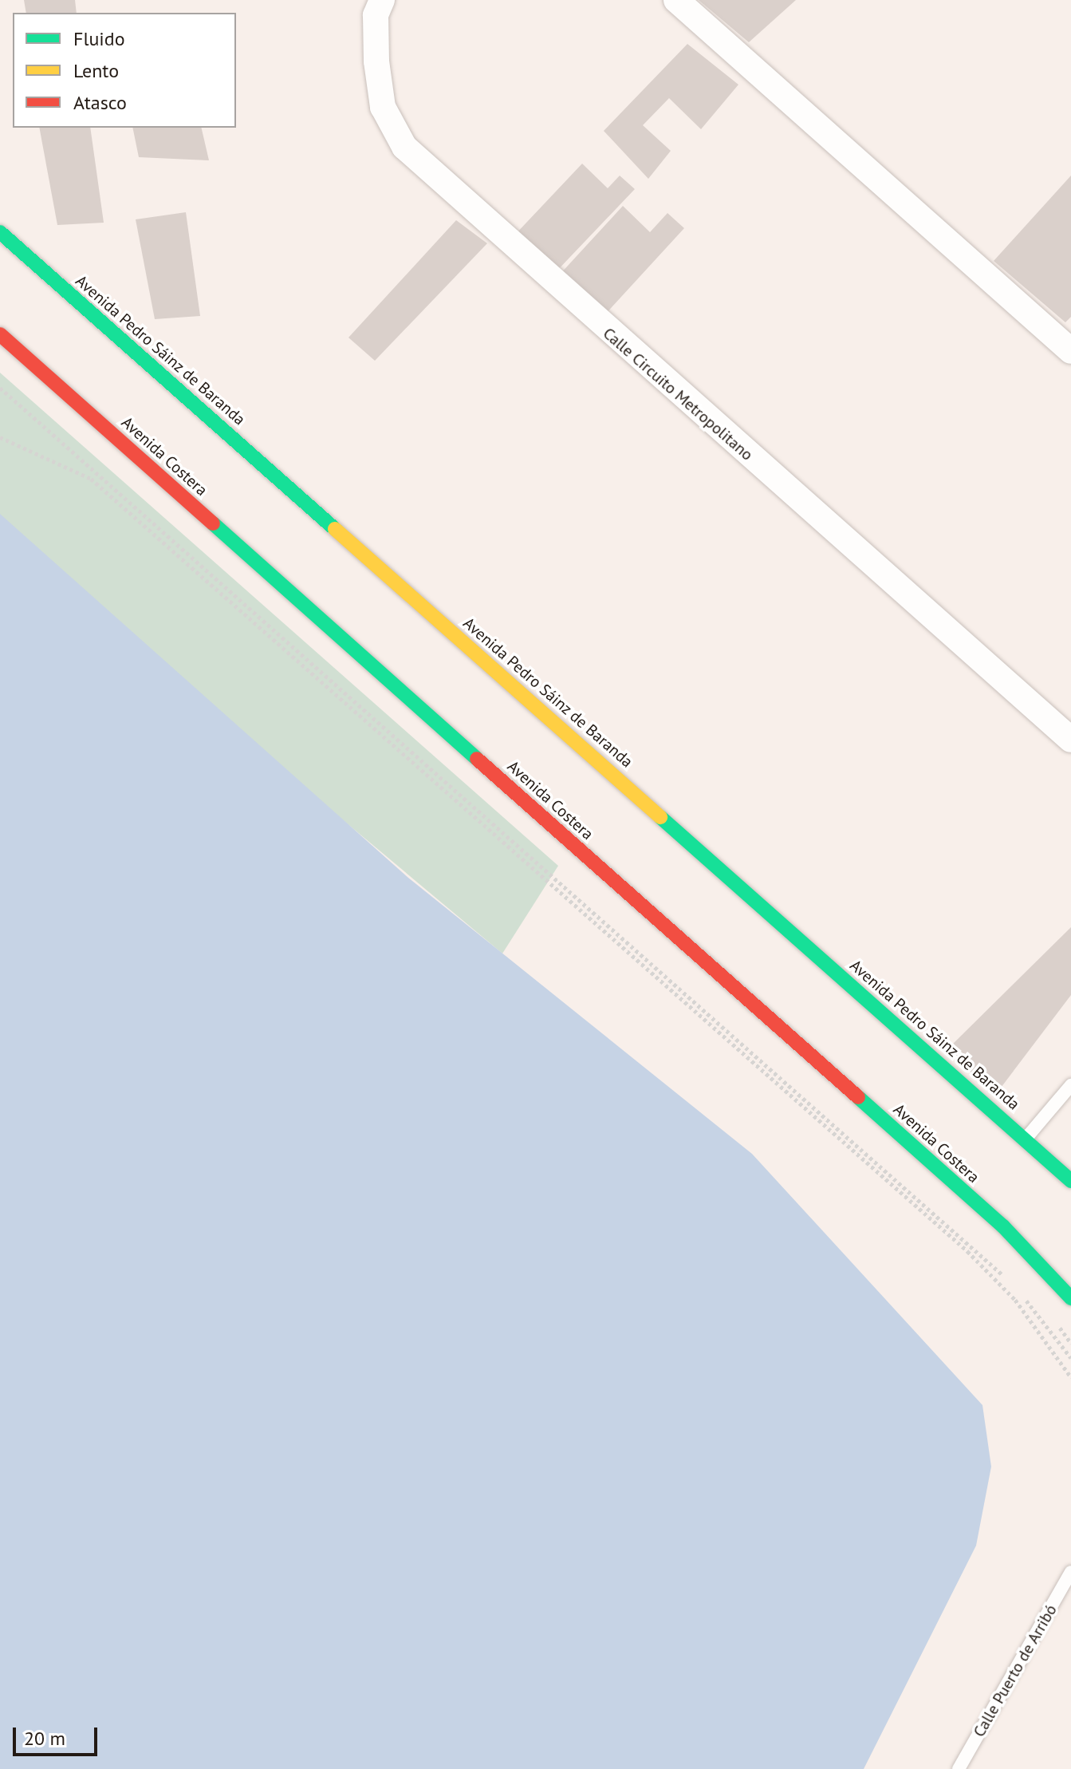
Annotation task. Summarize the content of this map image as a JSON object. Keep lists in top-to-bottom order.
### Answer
{
  "streets": {
    "main road": ["Avenida Pedro Sáinz de Baranda", "Avenida Costera"],
    "street": ["Calle Circuito Metropolitano"],
    "lane": ["Calle Puerto de Arribó"]
  },
  "legend": ["Fluido", "Lento", "Atasco"],
  "scale_bar": "20 m"
}
